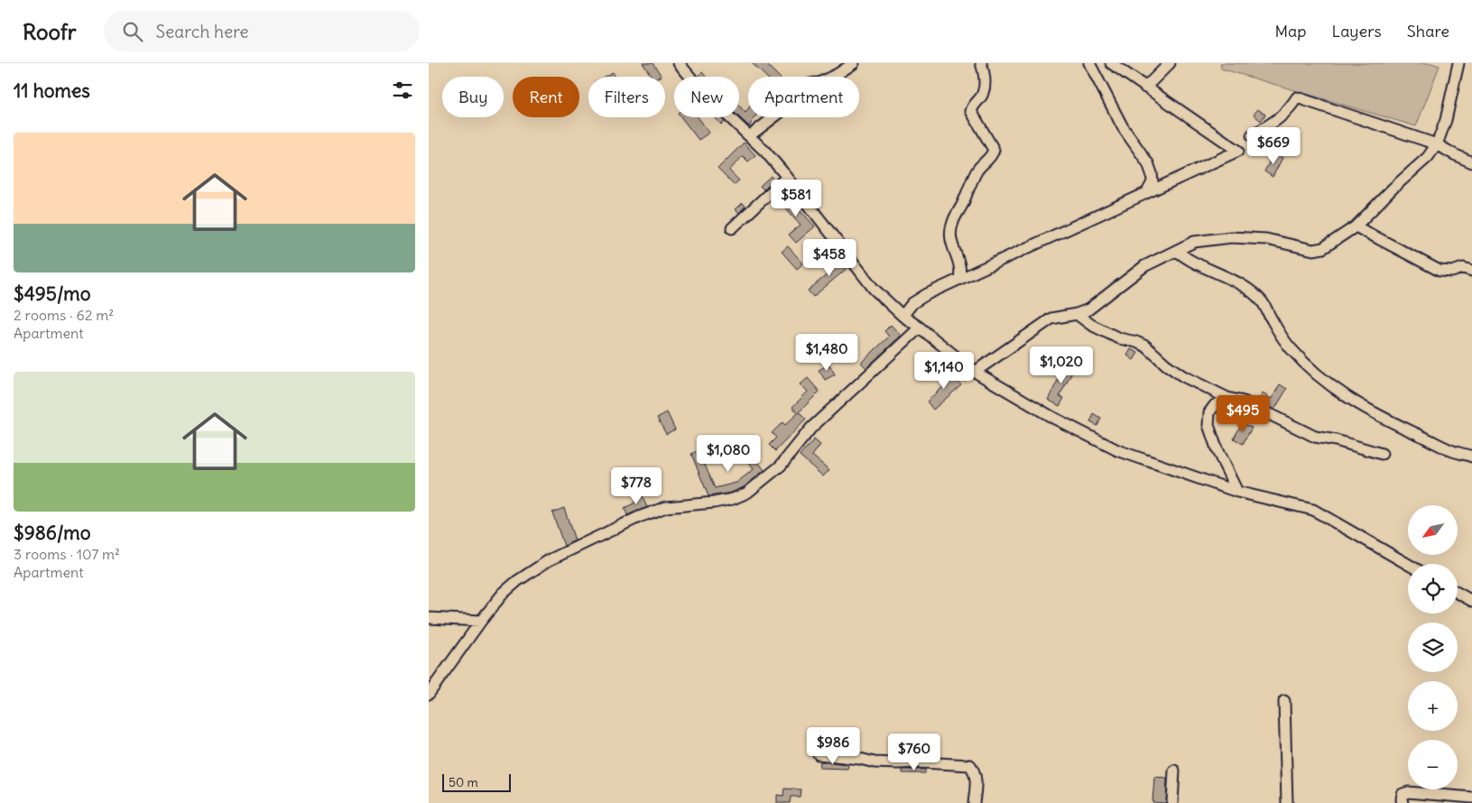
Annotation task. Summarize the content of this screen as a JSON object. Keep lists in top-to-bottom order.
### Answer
{
  "scale_bar": "50 m",
  "north": "bottom left",
  "page": {
    "header": "Roofr",
    "search": "Search here",
    "nav": ["Map", "Layers", "Share"],
    "heading": "11 homes",
    "chip": [
      "Buy",
      "Rent",
      "Filters",
      "New",
      "Apartment"
    ],
    "list": [
      {
        "name": "$495/mo",
        "note": "2 rooms · 62 m² · Apartment"
      },
      {
        "name": "$986/mo",
        "note": "3 rooms · 107 m² · Apartment"
      }
    ],
    "price": [
      "$669",
      "$581",
      "$458",
      "$1,480",
      "$1,020",
      "$1,140",
      "$495",
      "$1,080",
      "$778",
      "$986",
      "$760"
    ],
    "map_buttons": ["+", "−"],
    "scale": "50 m"
  }
}
